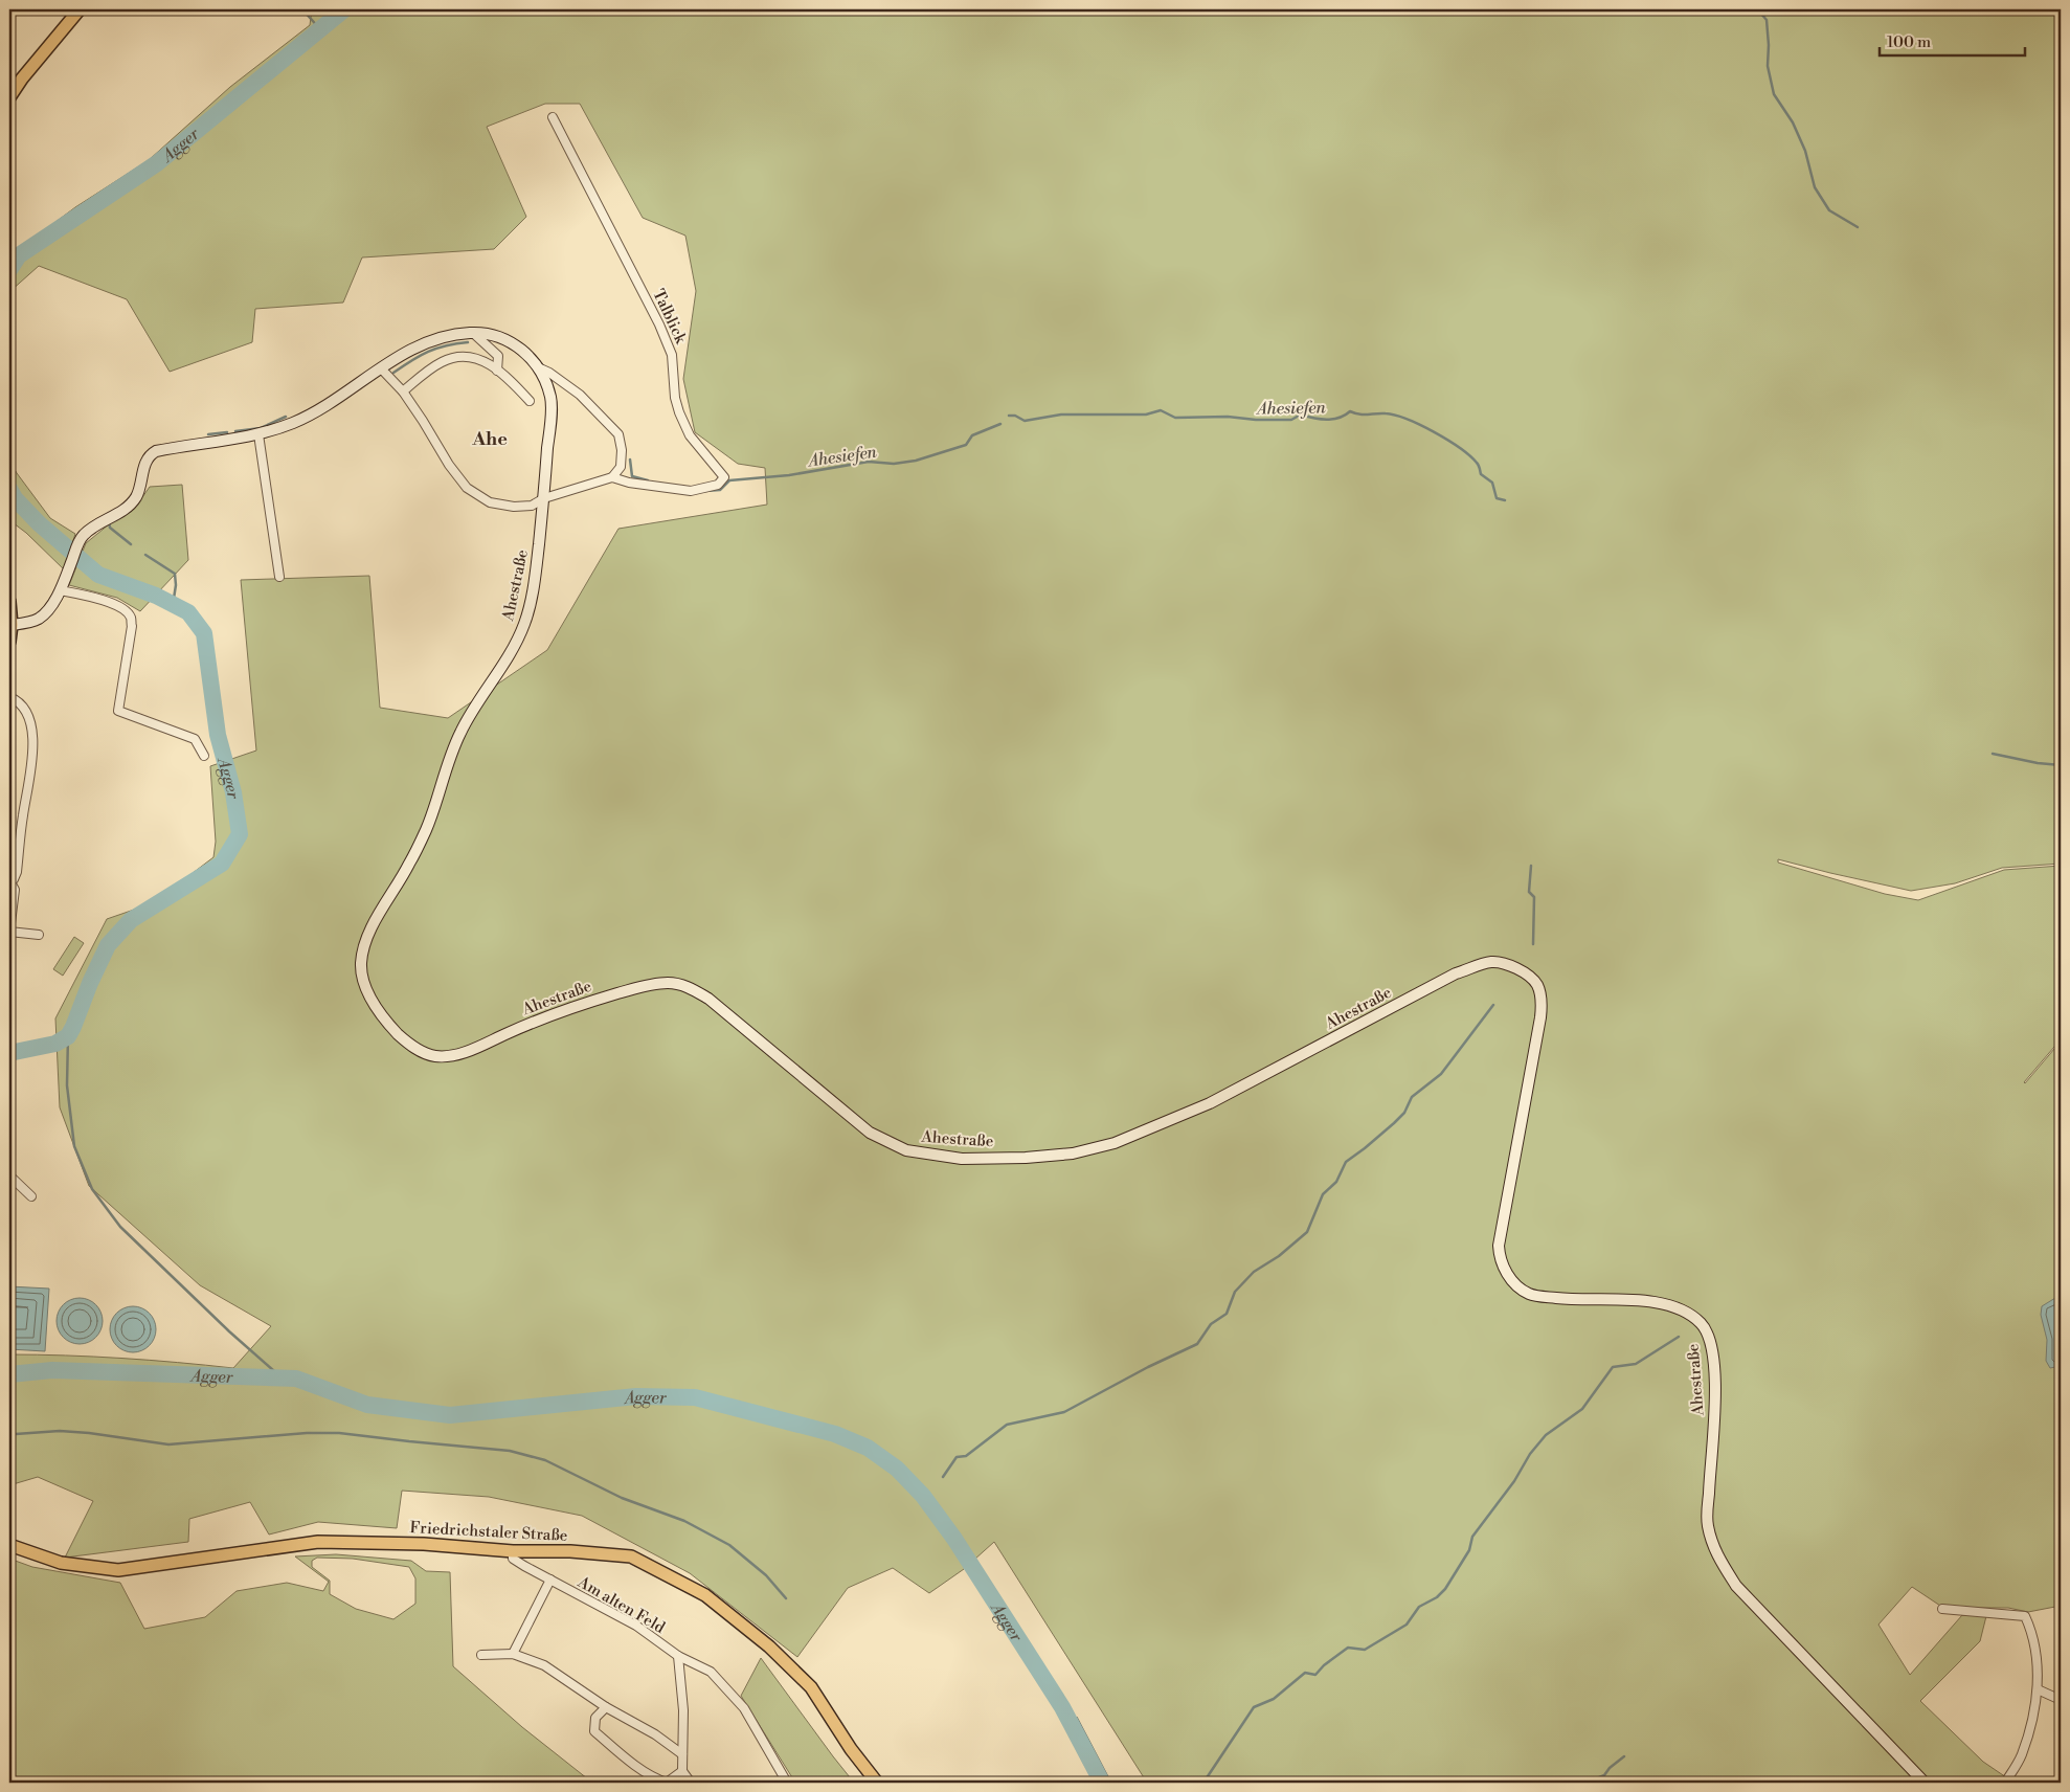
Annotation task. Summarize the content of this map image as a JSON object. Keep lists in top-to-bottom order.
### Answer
{
  "streets": {
    "main road": ["Ahestraße", "Friedrichstaler Straße"],
    "street": ["Talblick", "Am alten Feld"]
  },
  "crossings": [
    ["Friedrichstaler Straße", "Am alten Feld"]
  ],
  "districts": ["Ahe"],
  "water": ["Agger", "Ahesiefen"],
  "scale_bar": "100 m"
}
